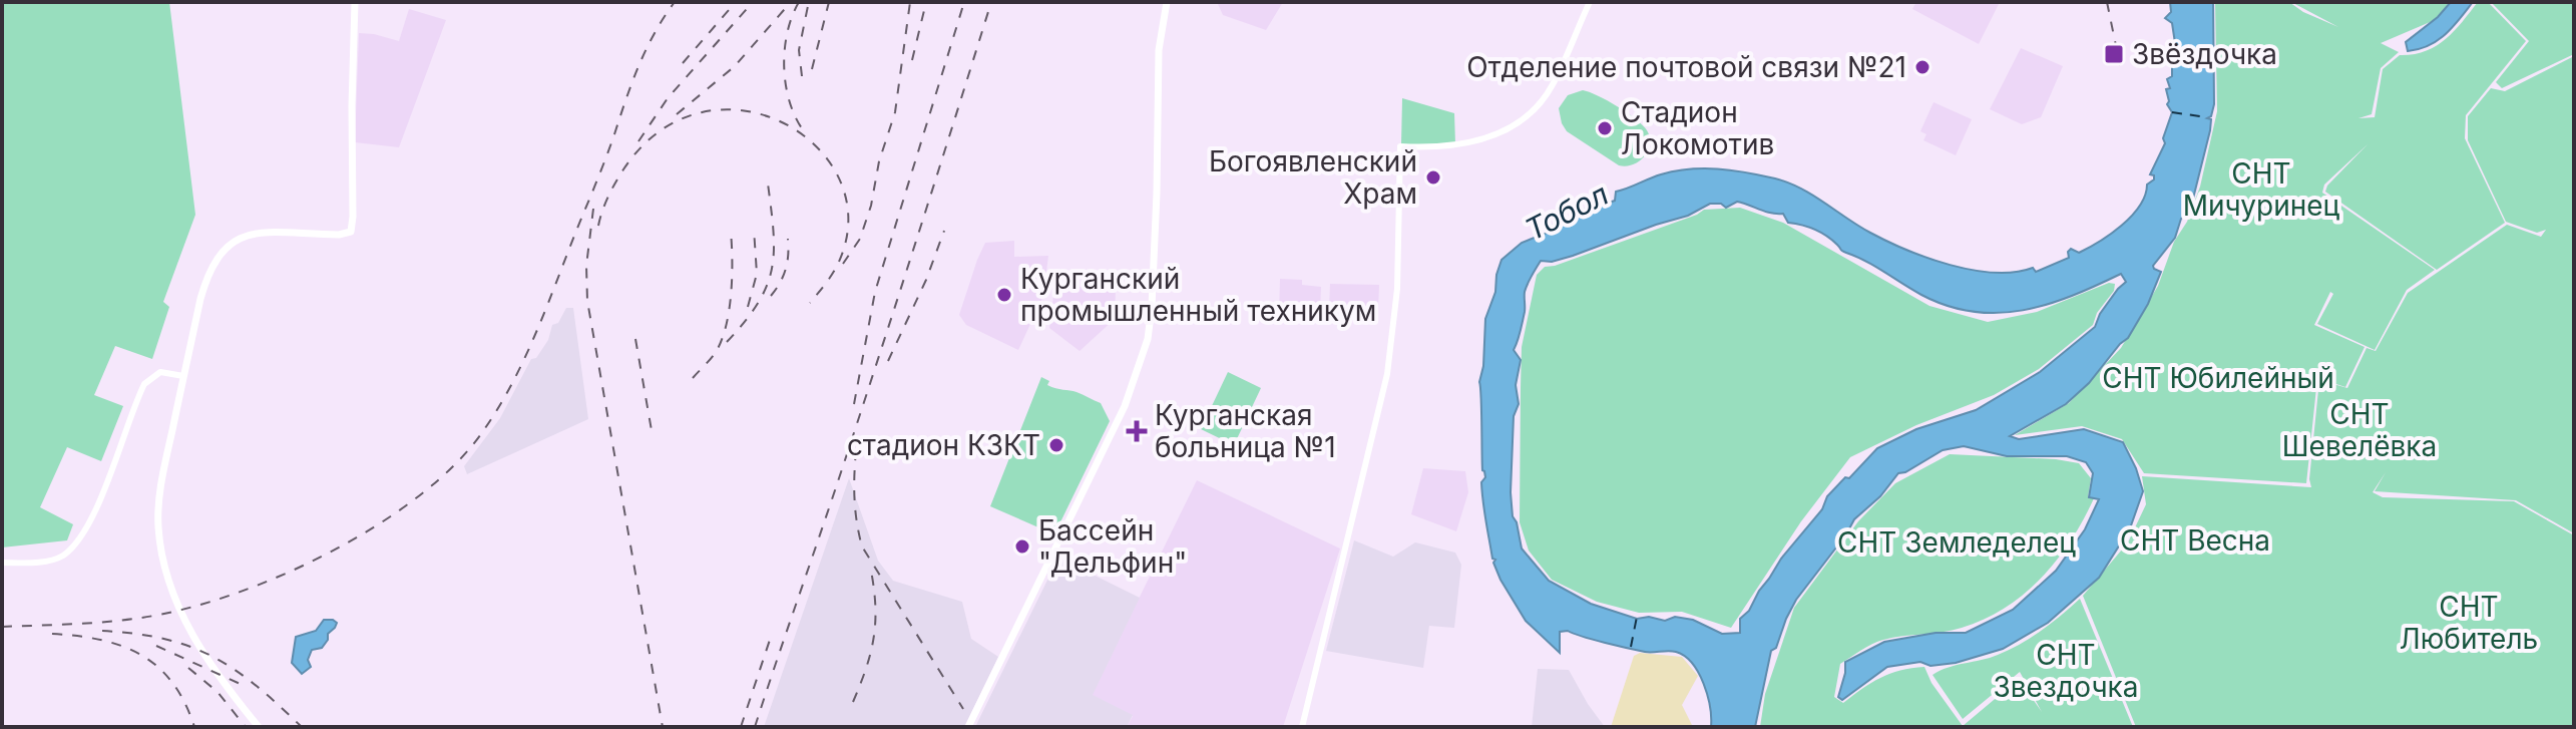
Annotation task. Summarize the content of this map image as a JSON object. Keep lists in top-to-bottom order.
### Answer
{
  "water": ["Тобол"],
  "parks": [
    "СНТ Мичуринец",
    "СНТ Юбилейный",
    "СНТ Шевелёвка",
    "СНТ Весна",
    "СНТ Земледелец",
    "СНТ Любитель",
    "СНТ Звездочка"
  ],
  "places": {
    "transit": ["Звёздочка"],
    "other": [
      "Отделение почтовой связи №21",
      "Стадион Локомотив",
      "Богоявленский Храм",
      "Курганский промышленный техникум",
      "стадион КЗКТ",
      "Бассейн \"Дельфин\""
    ],
    "health": ["Курганская больница №1"]
  }
}
